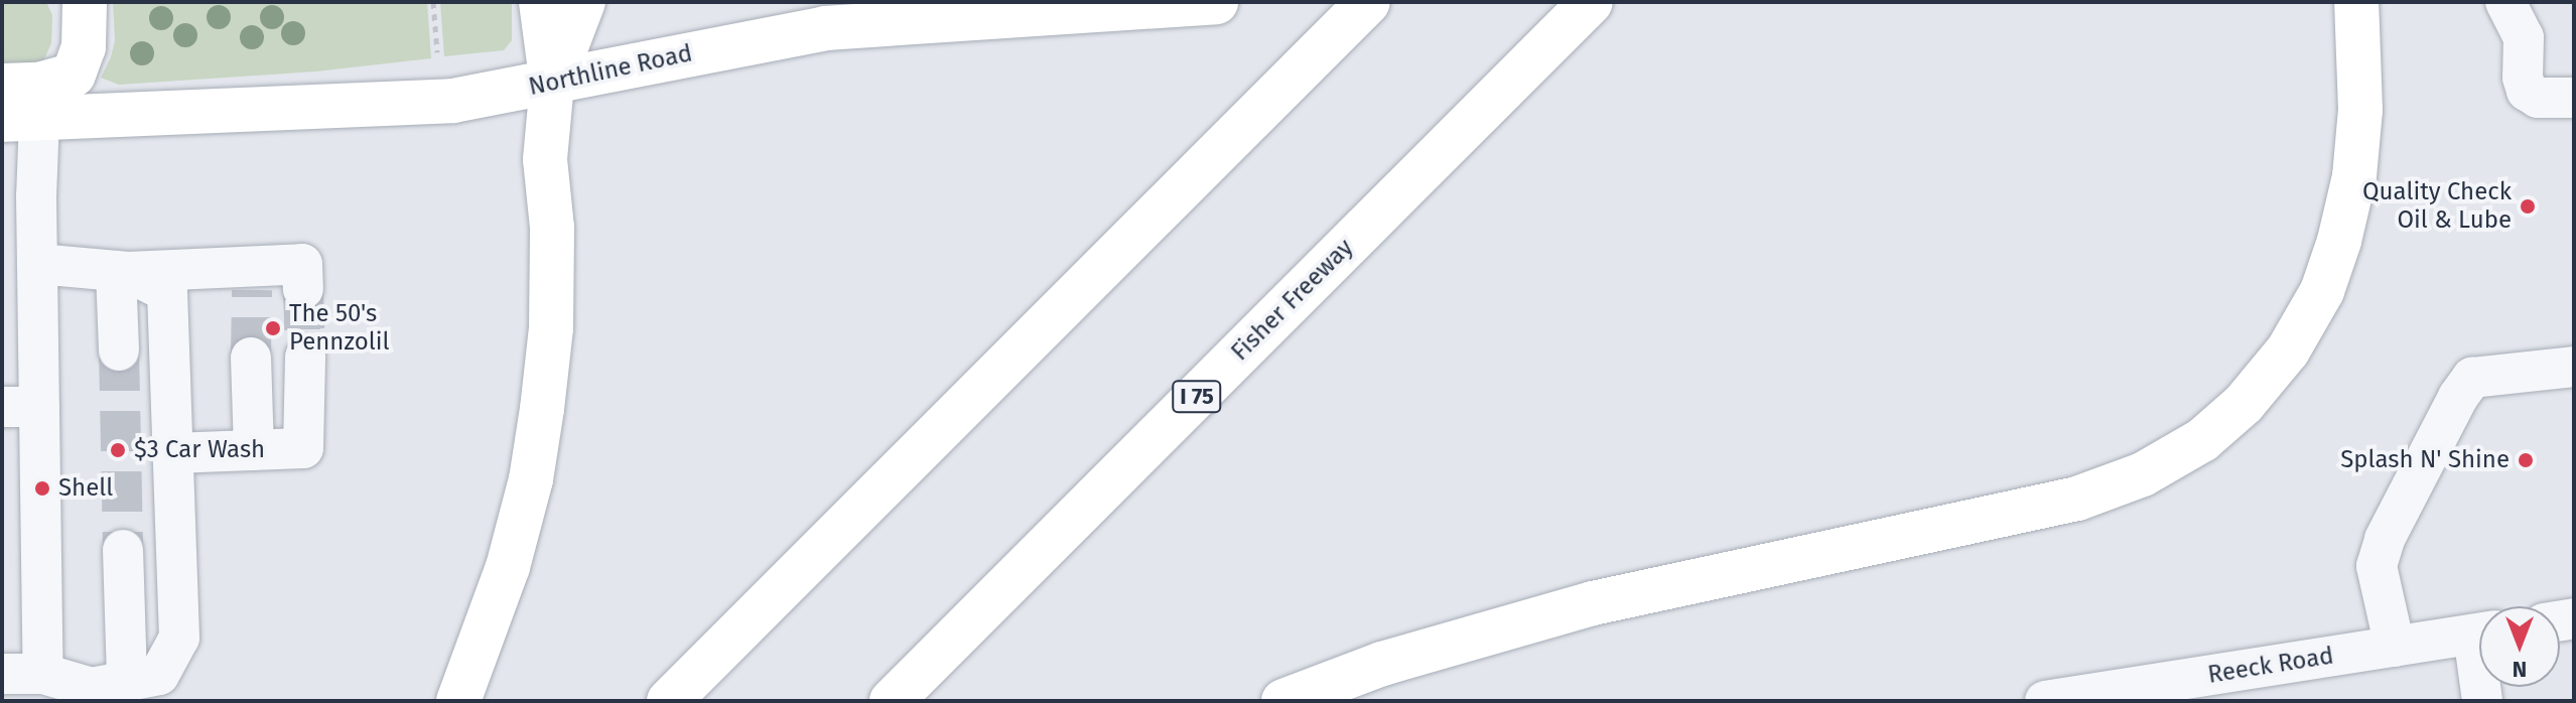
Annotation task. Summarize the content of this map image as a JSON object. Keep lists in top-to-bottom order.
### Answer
{
  "streets": {
    "main road": ["Northline Road", "Fisher Freeway", "I 75"],
    "street": ["Reeck Road"]
  },
  "places": [
    "Quality Check Oil & Lube",
    "The 50's Pennzolil",
    "$3 Car Wash",
    "Splash N' Shine",
    "Shell"
  ],
  "north": "bottom"
}
